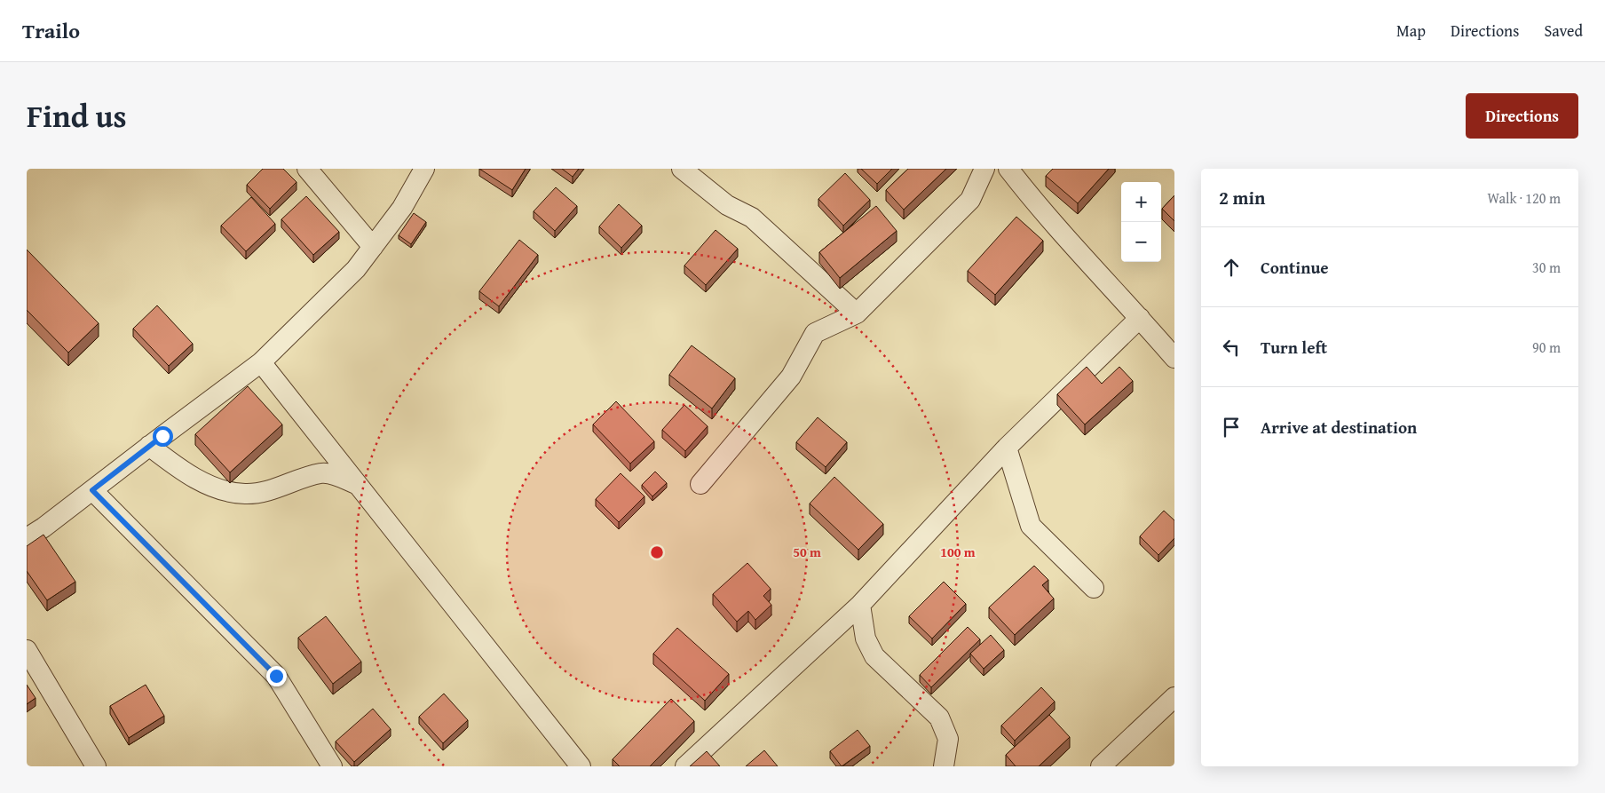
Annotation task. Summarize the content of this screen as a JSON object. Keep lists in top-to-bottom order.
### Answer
{
  "page": {
    "header": "Trailo",
    "nav": ["Map", "Directions", "Saved"],
    "title": "Find us",
    "buttons": "Directions",
    "heading": ["2 min", "Walk · 120 m"],
    "map_buttons": ["+", "−"],
    "list": [
      ["Continue", "30 m"],
      ["Turn left", "90 m"],
      "Arrive at destination"
    ]
  },
  "rings": ["50 m", "100 m"]
}
